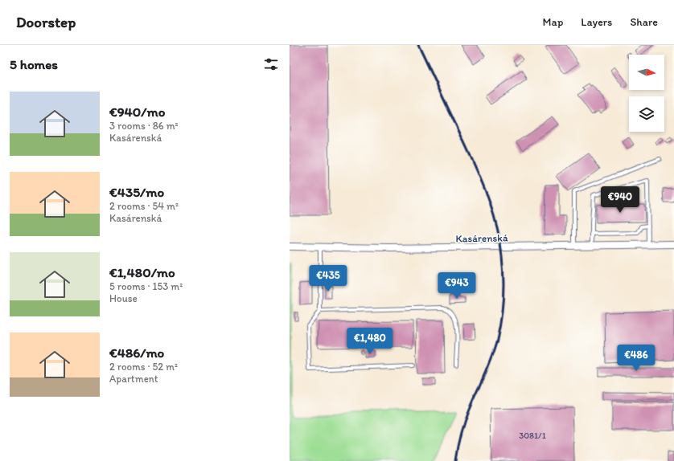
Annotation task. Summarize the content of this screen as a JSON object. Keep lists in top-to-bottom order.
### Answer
{
  "streets": {
    "street": ["Kasárenská"]
  },
  "house_numbers": ["3081/1"],
  "north": "right",
  "page": {
    "header": "Doorstep",
    "nav": ["Map", "Layers", "Share"],
    "heading": "5 homes",
    "list": [
      {
        "name": "€940/mo",
        "note": "3 rooms · 86 m² · Kasárenská"
      },
      {
        "name": "€435/mo",
        "note": "2 rooms · 54 m² · Kasárenská"
      },
      {
        "name": "€1,480/mo",
        "note": "5 rooms · 153 m² · House"
      },
      {
        "name": "€486/mo",
        "note": "2 rooms · 52 m² · Apartment"
      }
    ],
    "price": [
      "€940",
      "€435",
      "€943",
      "€1,480",
      "€486"
    ]
  }
}
